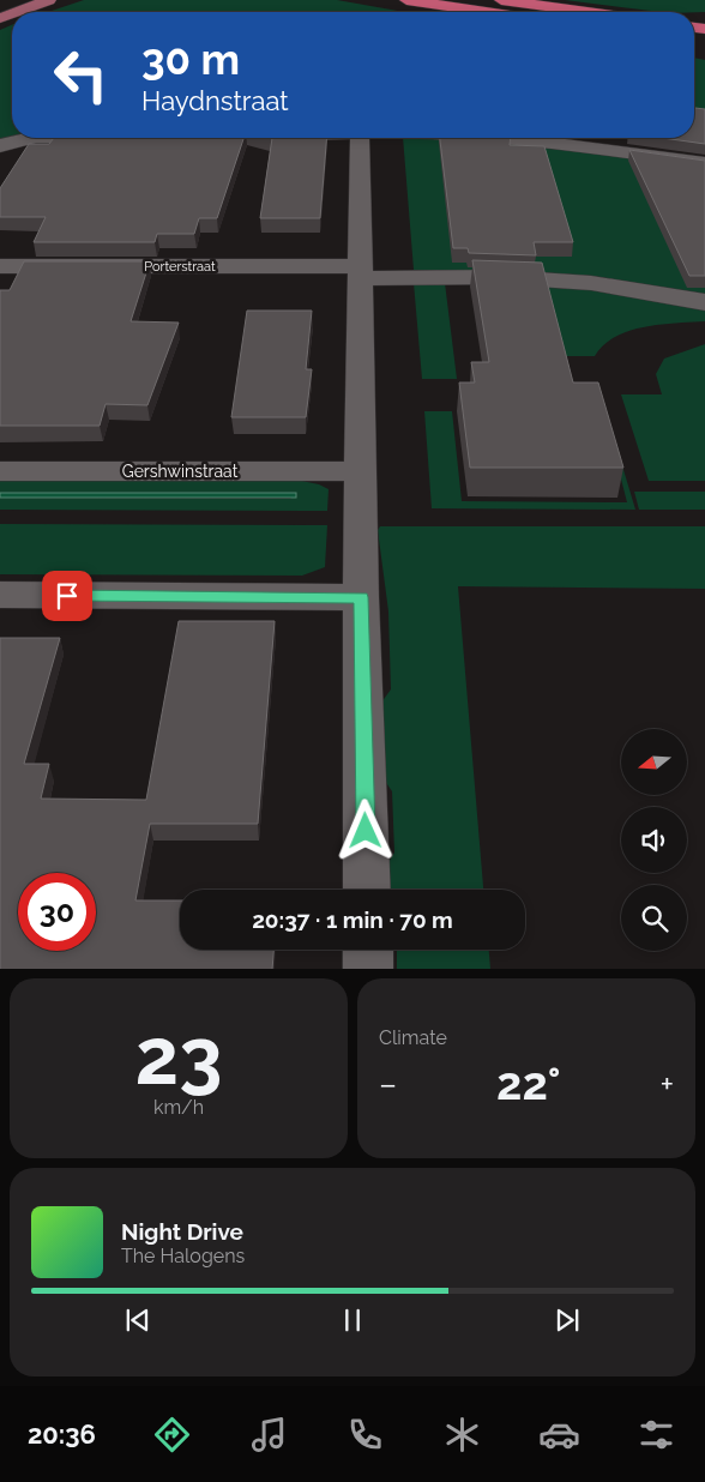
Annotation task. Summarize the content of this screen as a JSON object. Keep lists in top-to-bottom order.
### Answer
{
  "streets": {
    "street": ["Porterstraat", "Gershwinstraat"]
  },
  "north": "left",
  "page": {
    "turn": ["30 m", "Haydnstraat"],
    "limit": "30",
    "trip": "20:37 · 1 min · 70 m",
    "tile": [
      ["23", "km/h"],
      "Climate"
    ],
    "heat": ["−", "22°", "+"],
    "song": ["Night Drive", "The Halogens"],
    "tabs": "20:36"
  }
}
